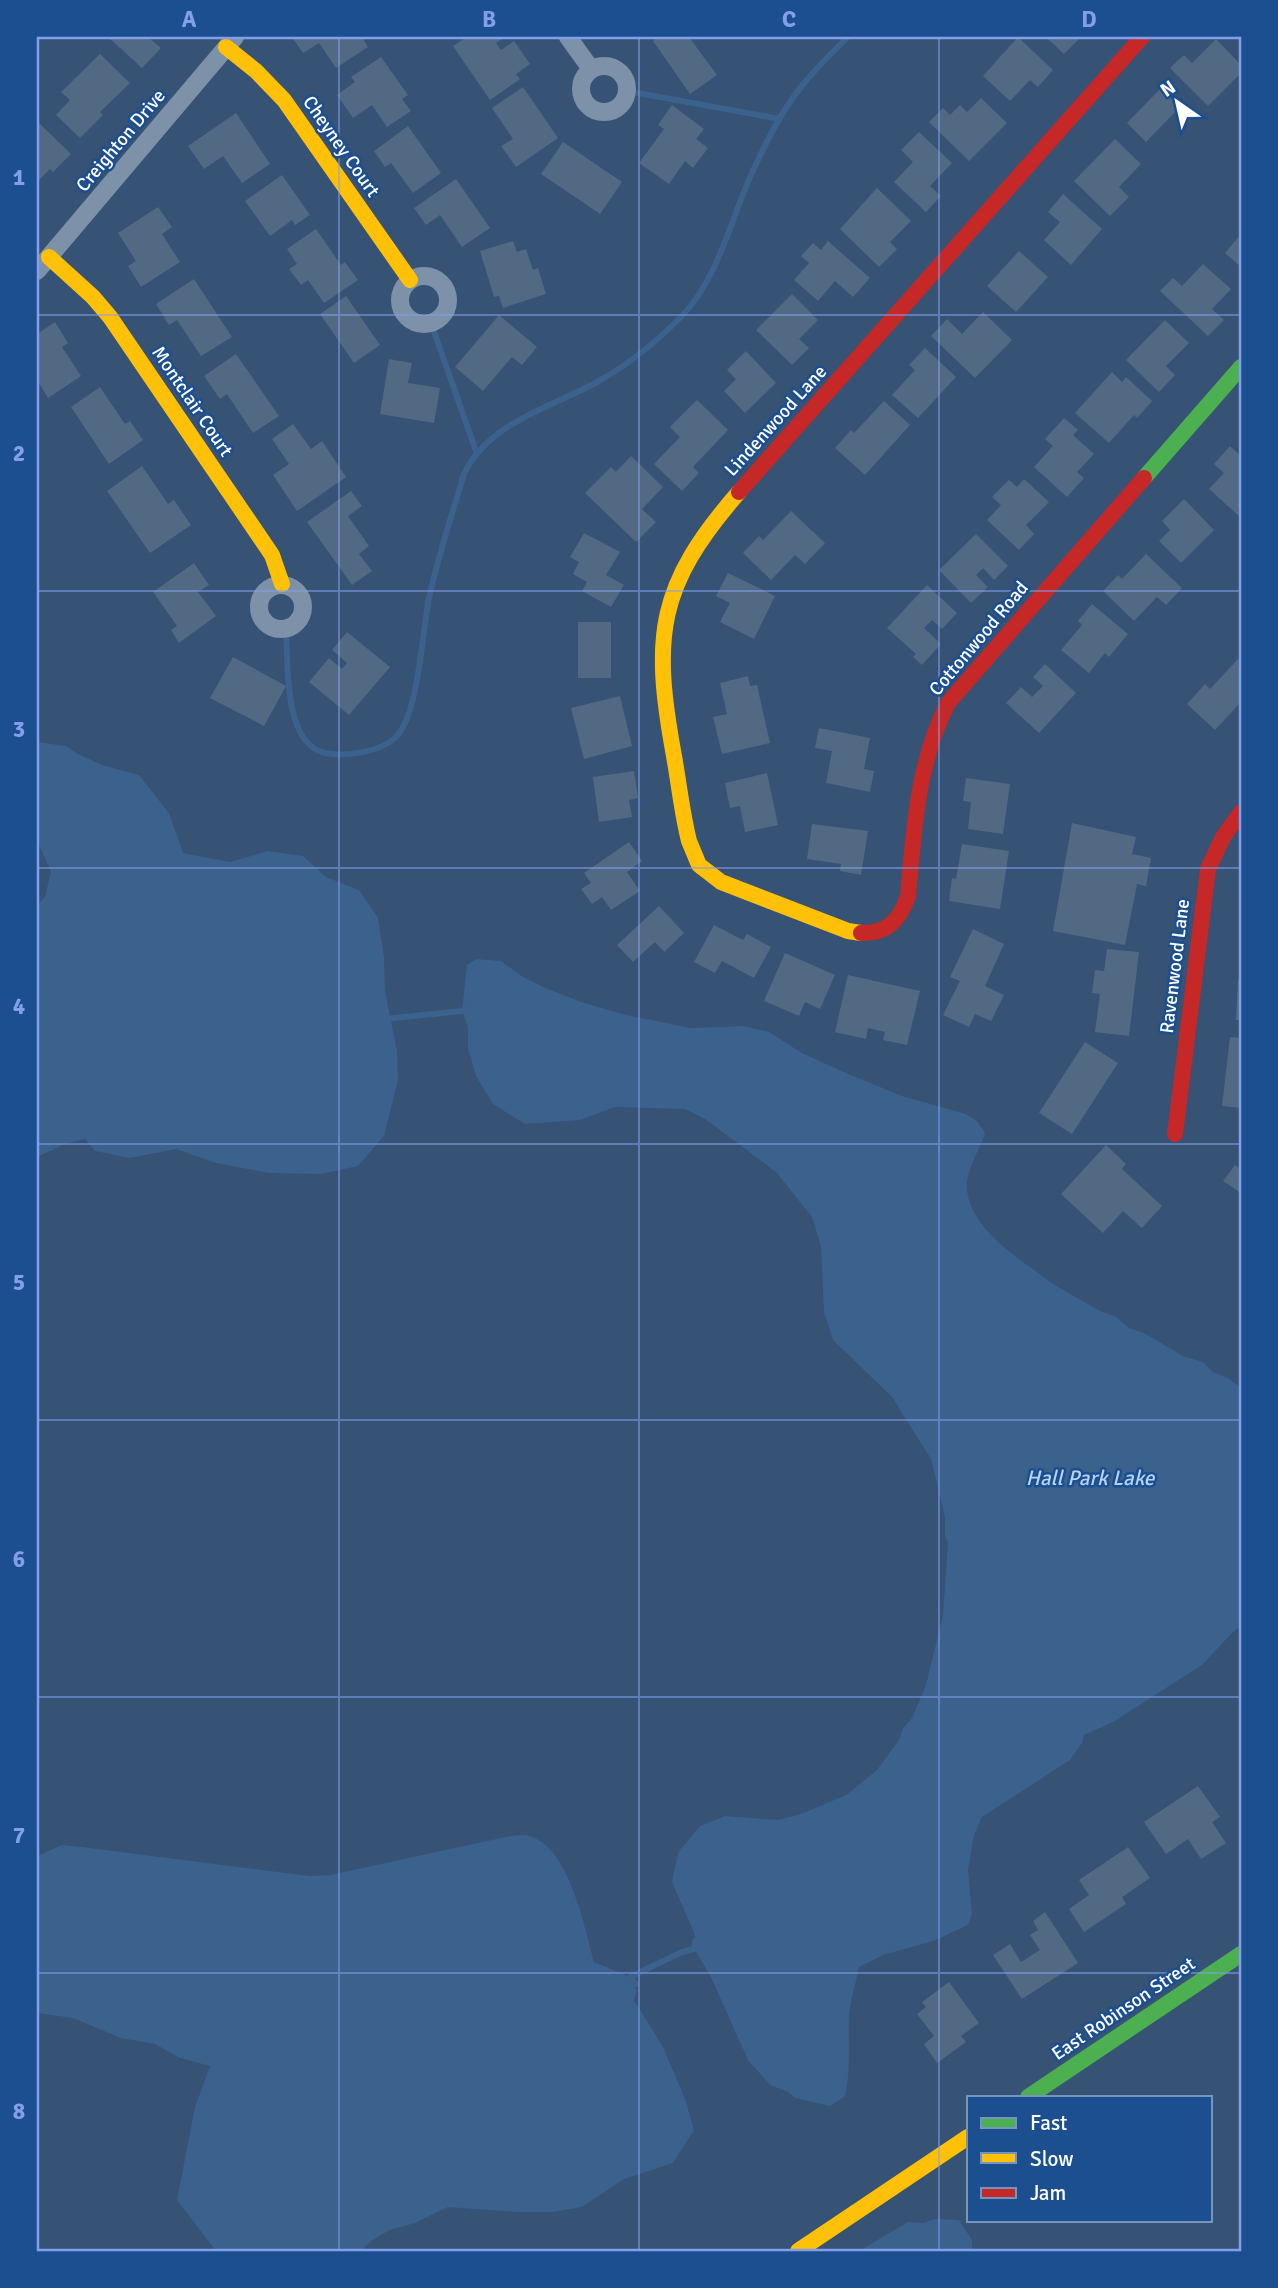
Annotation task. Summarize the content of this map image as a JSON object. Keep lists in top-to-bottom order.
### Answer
{
  "streets": {
    "street": [
      "Creighton Drive",
      "Cheyney Court",
      "Montclair Court",
      "Lindenwood Lane",
      "Cottonwood Road",
      "Ravenwood Lane",
      "East Robinson Street"
    ]
  },
  "crossings": [
    ["Creighton Drive", "Cheyney Court"],
    ["Creighton Drive", "Montclair Court"],
    ["Lindenwood Lane", "Cottonwood Road"]
  ],
  "water": ["Hall Park Lake"],
  "legend": ["Fast", "Slow", "Jam"],
  "north": "top left",
  "grid": {
    "columns": [
      "A",
      "B",
      "C",
      "D"
    ],
    "rows": [
      "1",
      "2",
      "3",
      "4",
      "5",
      "6",
      "7",
      "8"
    ]
  }
}
